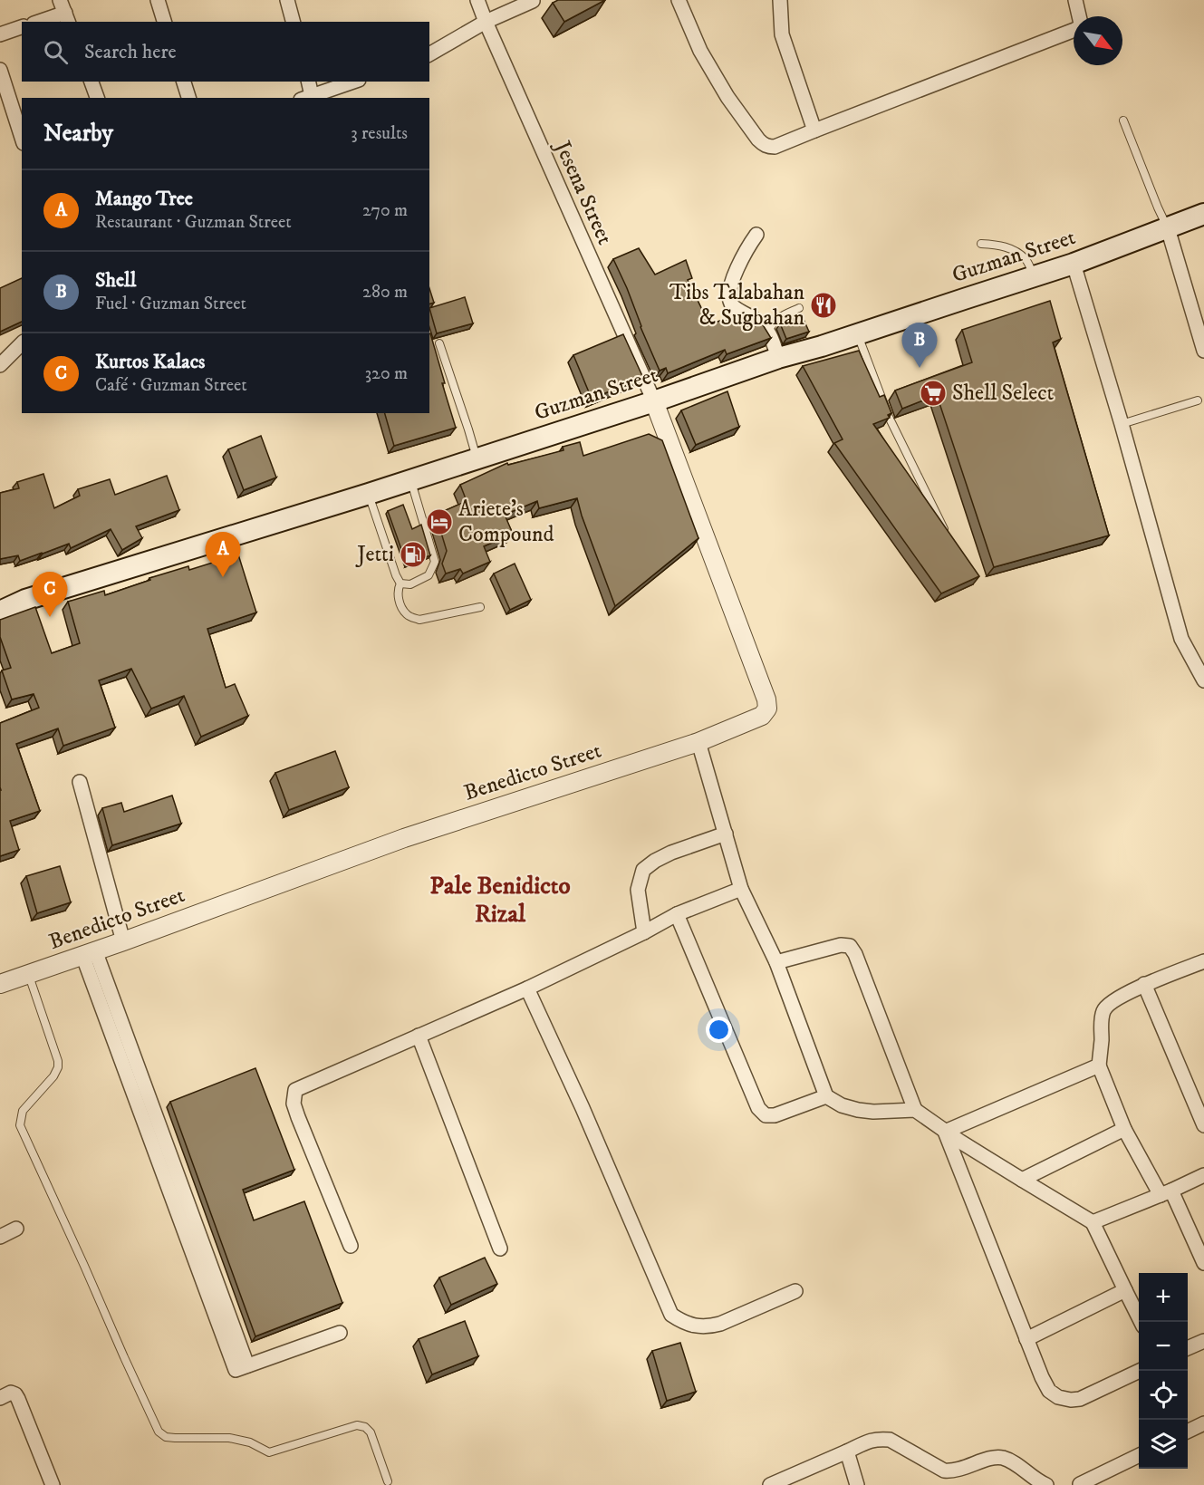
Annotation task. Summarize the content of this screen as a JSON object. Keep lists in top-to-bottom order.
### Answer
{
  "streets": {
    "main road": ["Guzman Street"],
    "street": ["Jesena Street", "Benedicto Street"]
  },
  "crossings": [
    ["Jesena Street", "Guzman Street"],
    ["Jesena Street", "Benedicto Street"],
    ["Guzman Street", "Benedicto Street"]
  ],
  "districts": ["Pale Benidicto Rizal"],
  "places": {
    "restaurant": ["Tibs Talabahan & Sugbahan"],
    "supermarket": ["Shell Select"],
    "hotel": ["Ariete's Compound"],
    "fuel station": ["Jetti"]
  },
  "north": "bottom right",
  "page": {
    "search": "Search here",
    "heading": ["Nearby", "3 results"],
    "list": [
      {
        "mark": "A",
        "name": "Mango Tree",
        "note": "Restaurant · Guzman Street",
        "value": "270 m"
      },
      {
        "mark": "B",
        "name": "Shell",
        "note": "Fuel · Guzman Street",
        "value": "280 m"
      },
      {
        "mark": "C",
        "name": "Kurtos Kalacs",
        "note": "Café · Guzman Street",
        "value": "320 m"
      }
    ],
    "pins": ["B", "A", "C"],
    "map_buttons": ["+", "−"]
  }
}
